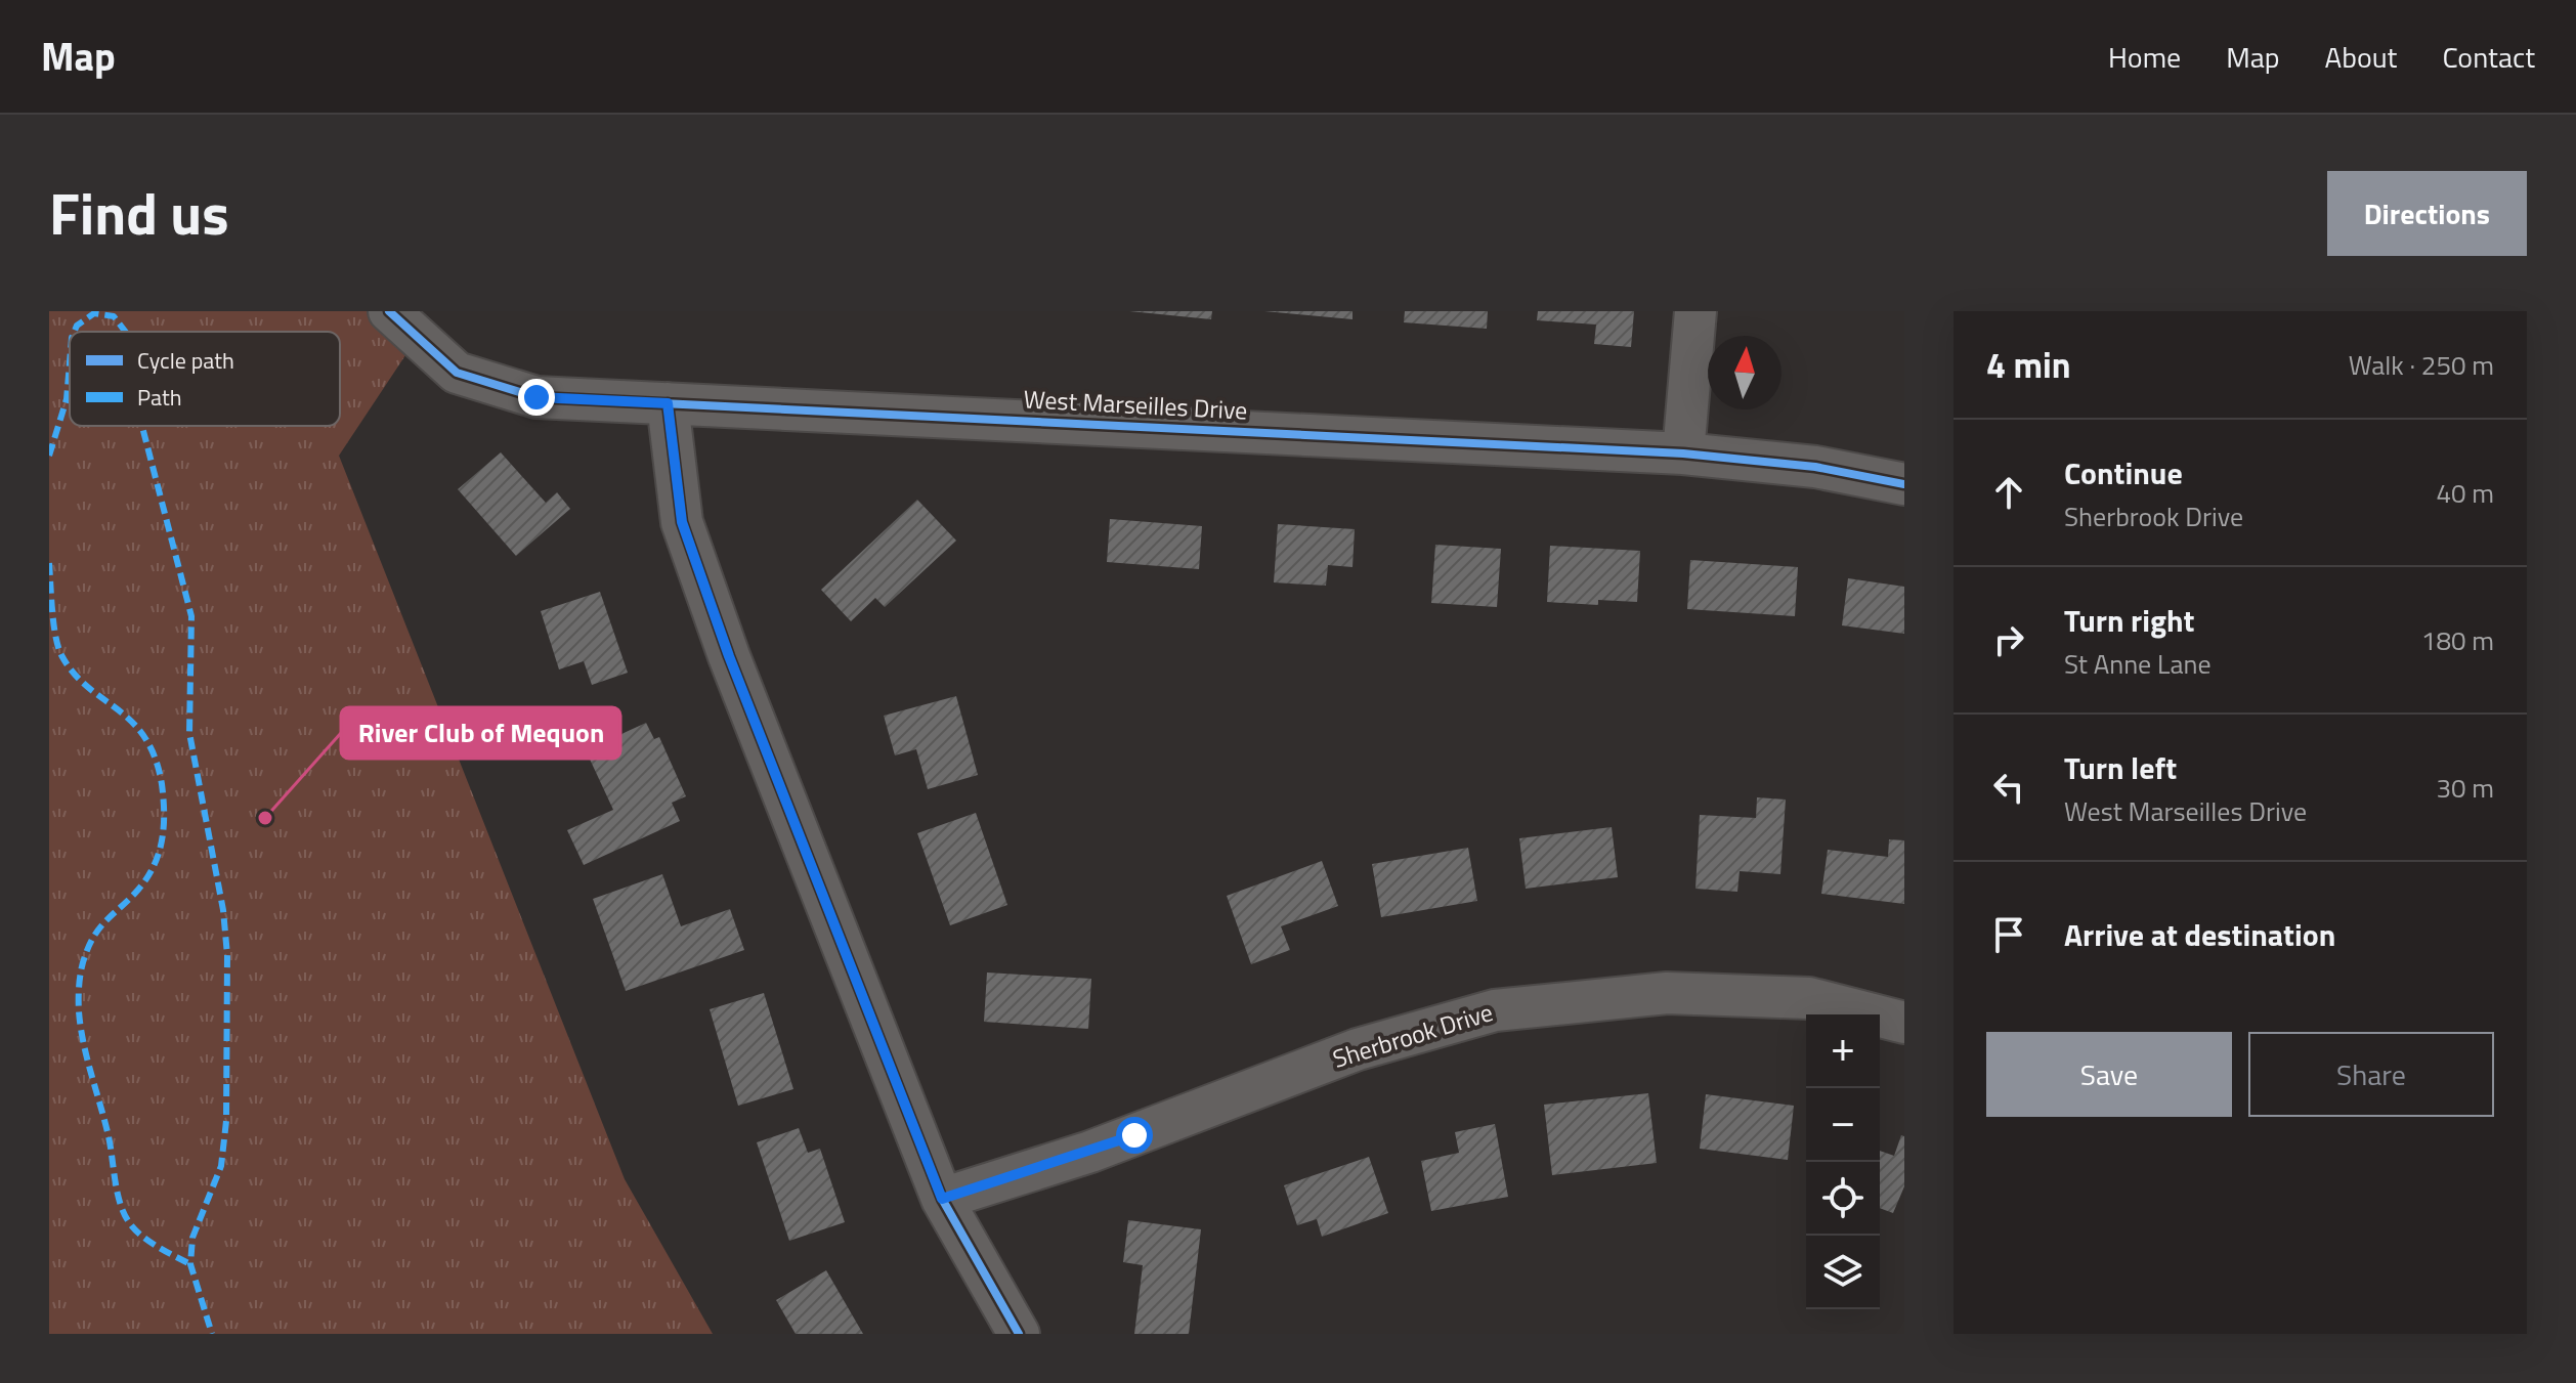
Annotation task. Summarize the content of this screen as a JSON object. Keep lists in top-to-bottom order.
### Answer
{
  "streets": {
    "street": ["West Marseilles Drive", "Sherbrook Drive"]
  },
  "places": ["River Club of Mequon"],
  "legend": ["Cycle path", "Path"],
  "north": "top",
  "page": {
    "header": "Map",
    "nav": [
      "Home",
      "Map",
      "About",
      "Contact"
    ],
    "title": "Find us",
    "buttons": [
      "Directions",
      ["Save", "Share"]
    ],
    "heading": ["4 min", "Walk · 250 m"],
    "list": [
      ["Continue", "Sherbrook Drive", "40 m"],
      ["Turn right", "St Anne Lane", "180 m"],
      ["Turn left", "West Marseilles Drive", "30 m"],
      "Arrive at destination"
    ],
    "map_buttons": ["+", "−"]
  }
}
